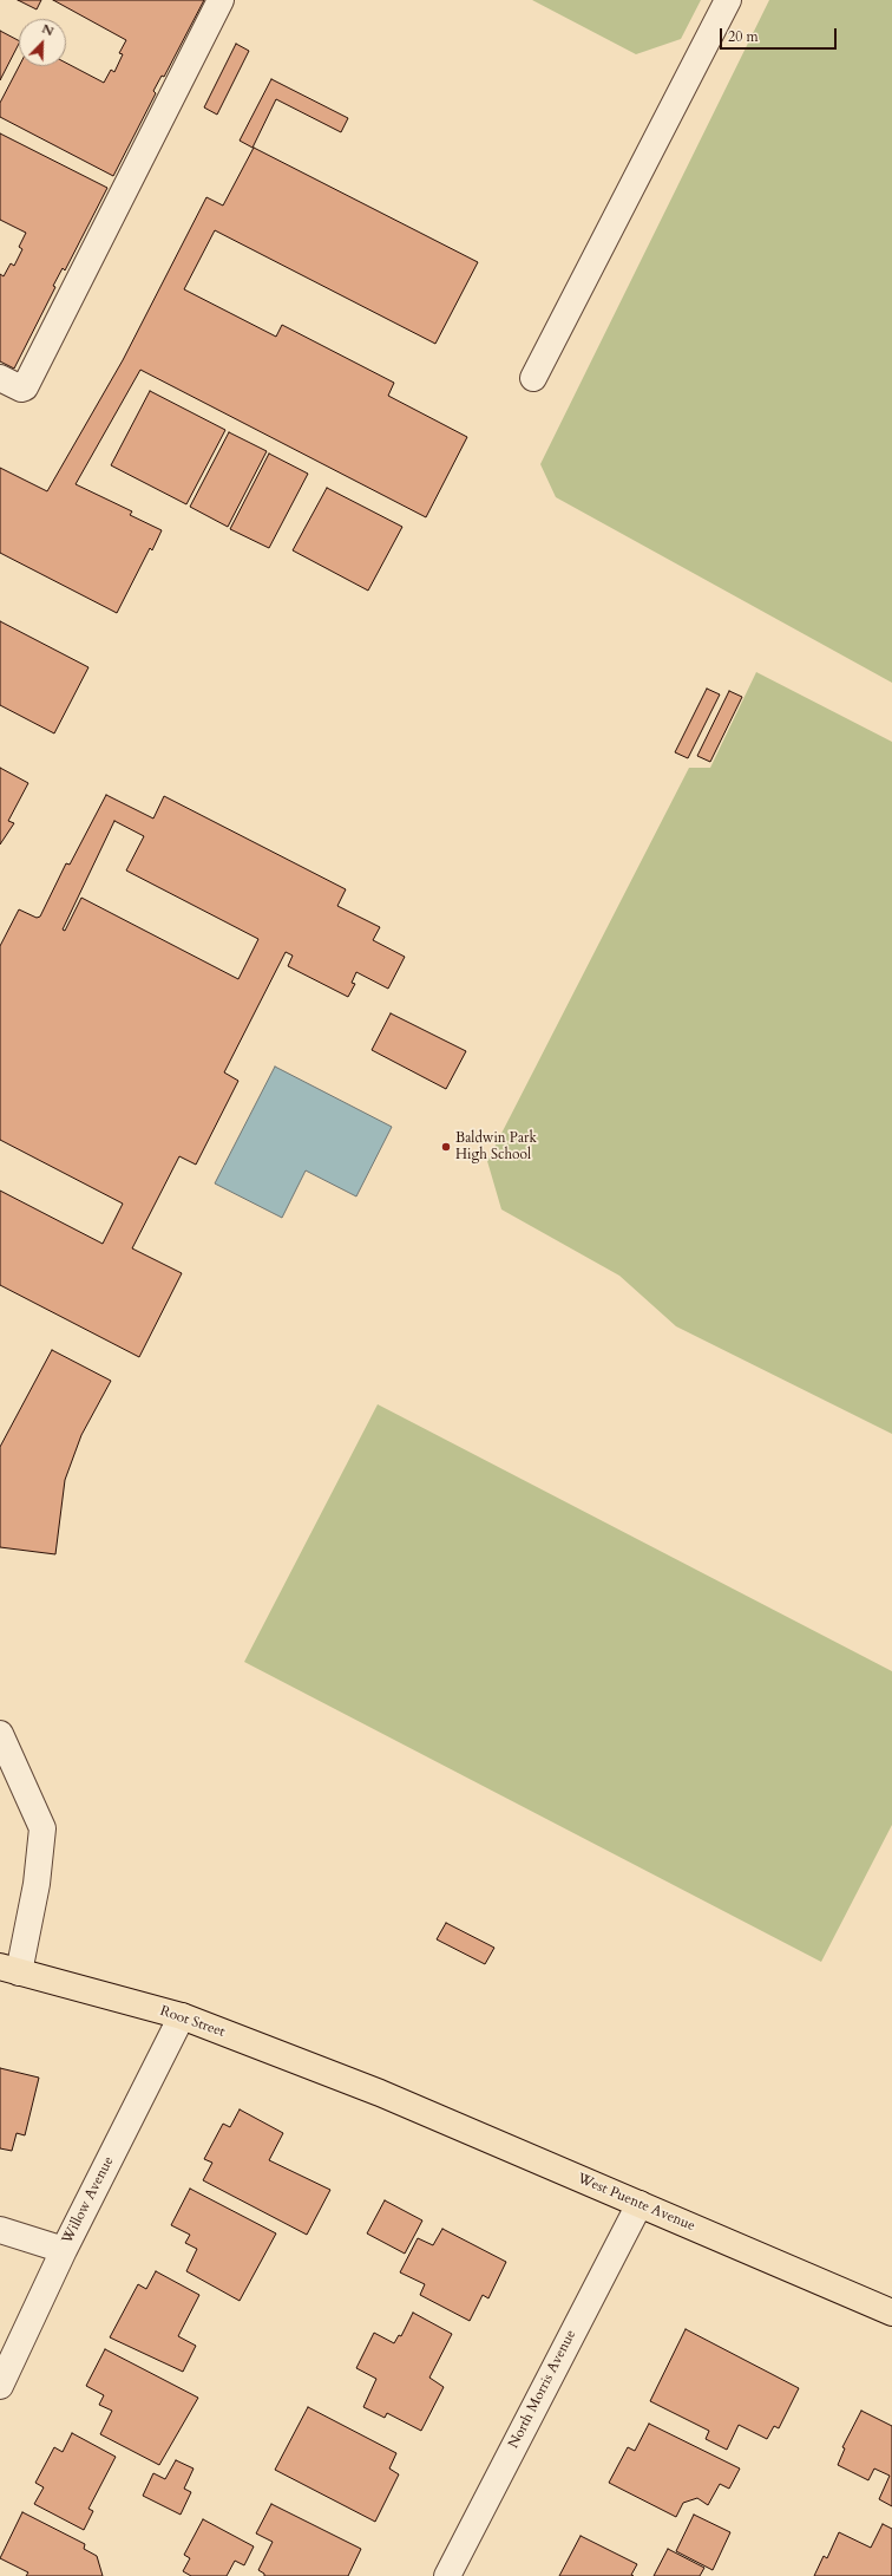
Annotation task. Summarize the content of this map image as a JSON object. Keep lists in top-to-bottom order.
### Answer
{
  "streets": {
    "main road": ["Root Street", "West Puente Avenue"],
    "street": ["Willow Avenue", "North Morris Avenue"]
  },
  "crossings": [
    ["Root Street", "Willow Avenue"],
    ["Root Street", "West Puente Avenue"],
    ["West Puente Avenue", "North Morris Avenue"]
  ],
  "places": ["Baldwin Park High School"],
  "scale_bar": "20 m",
  "north": "top right"
}
